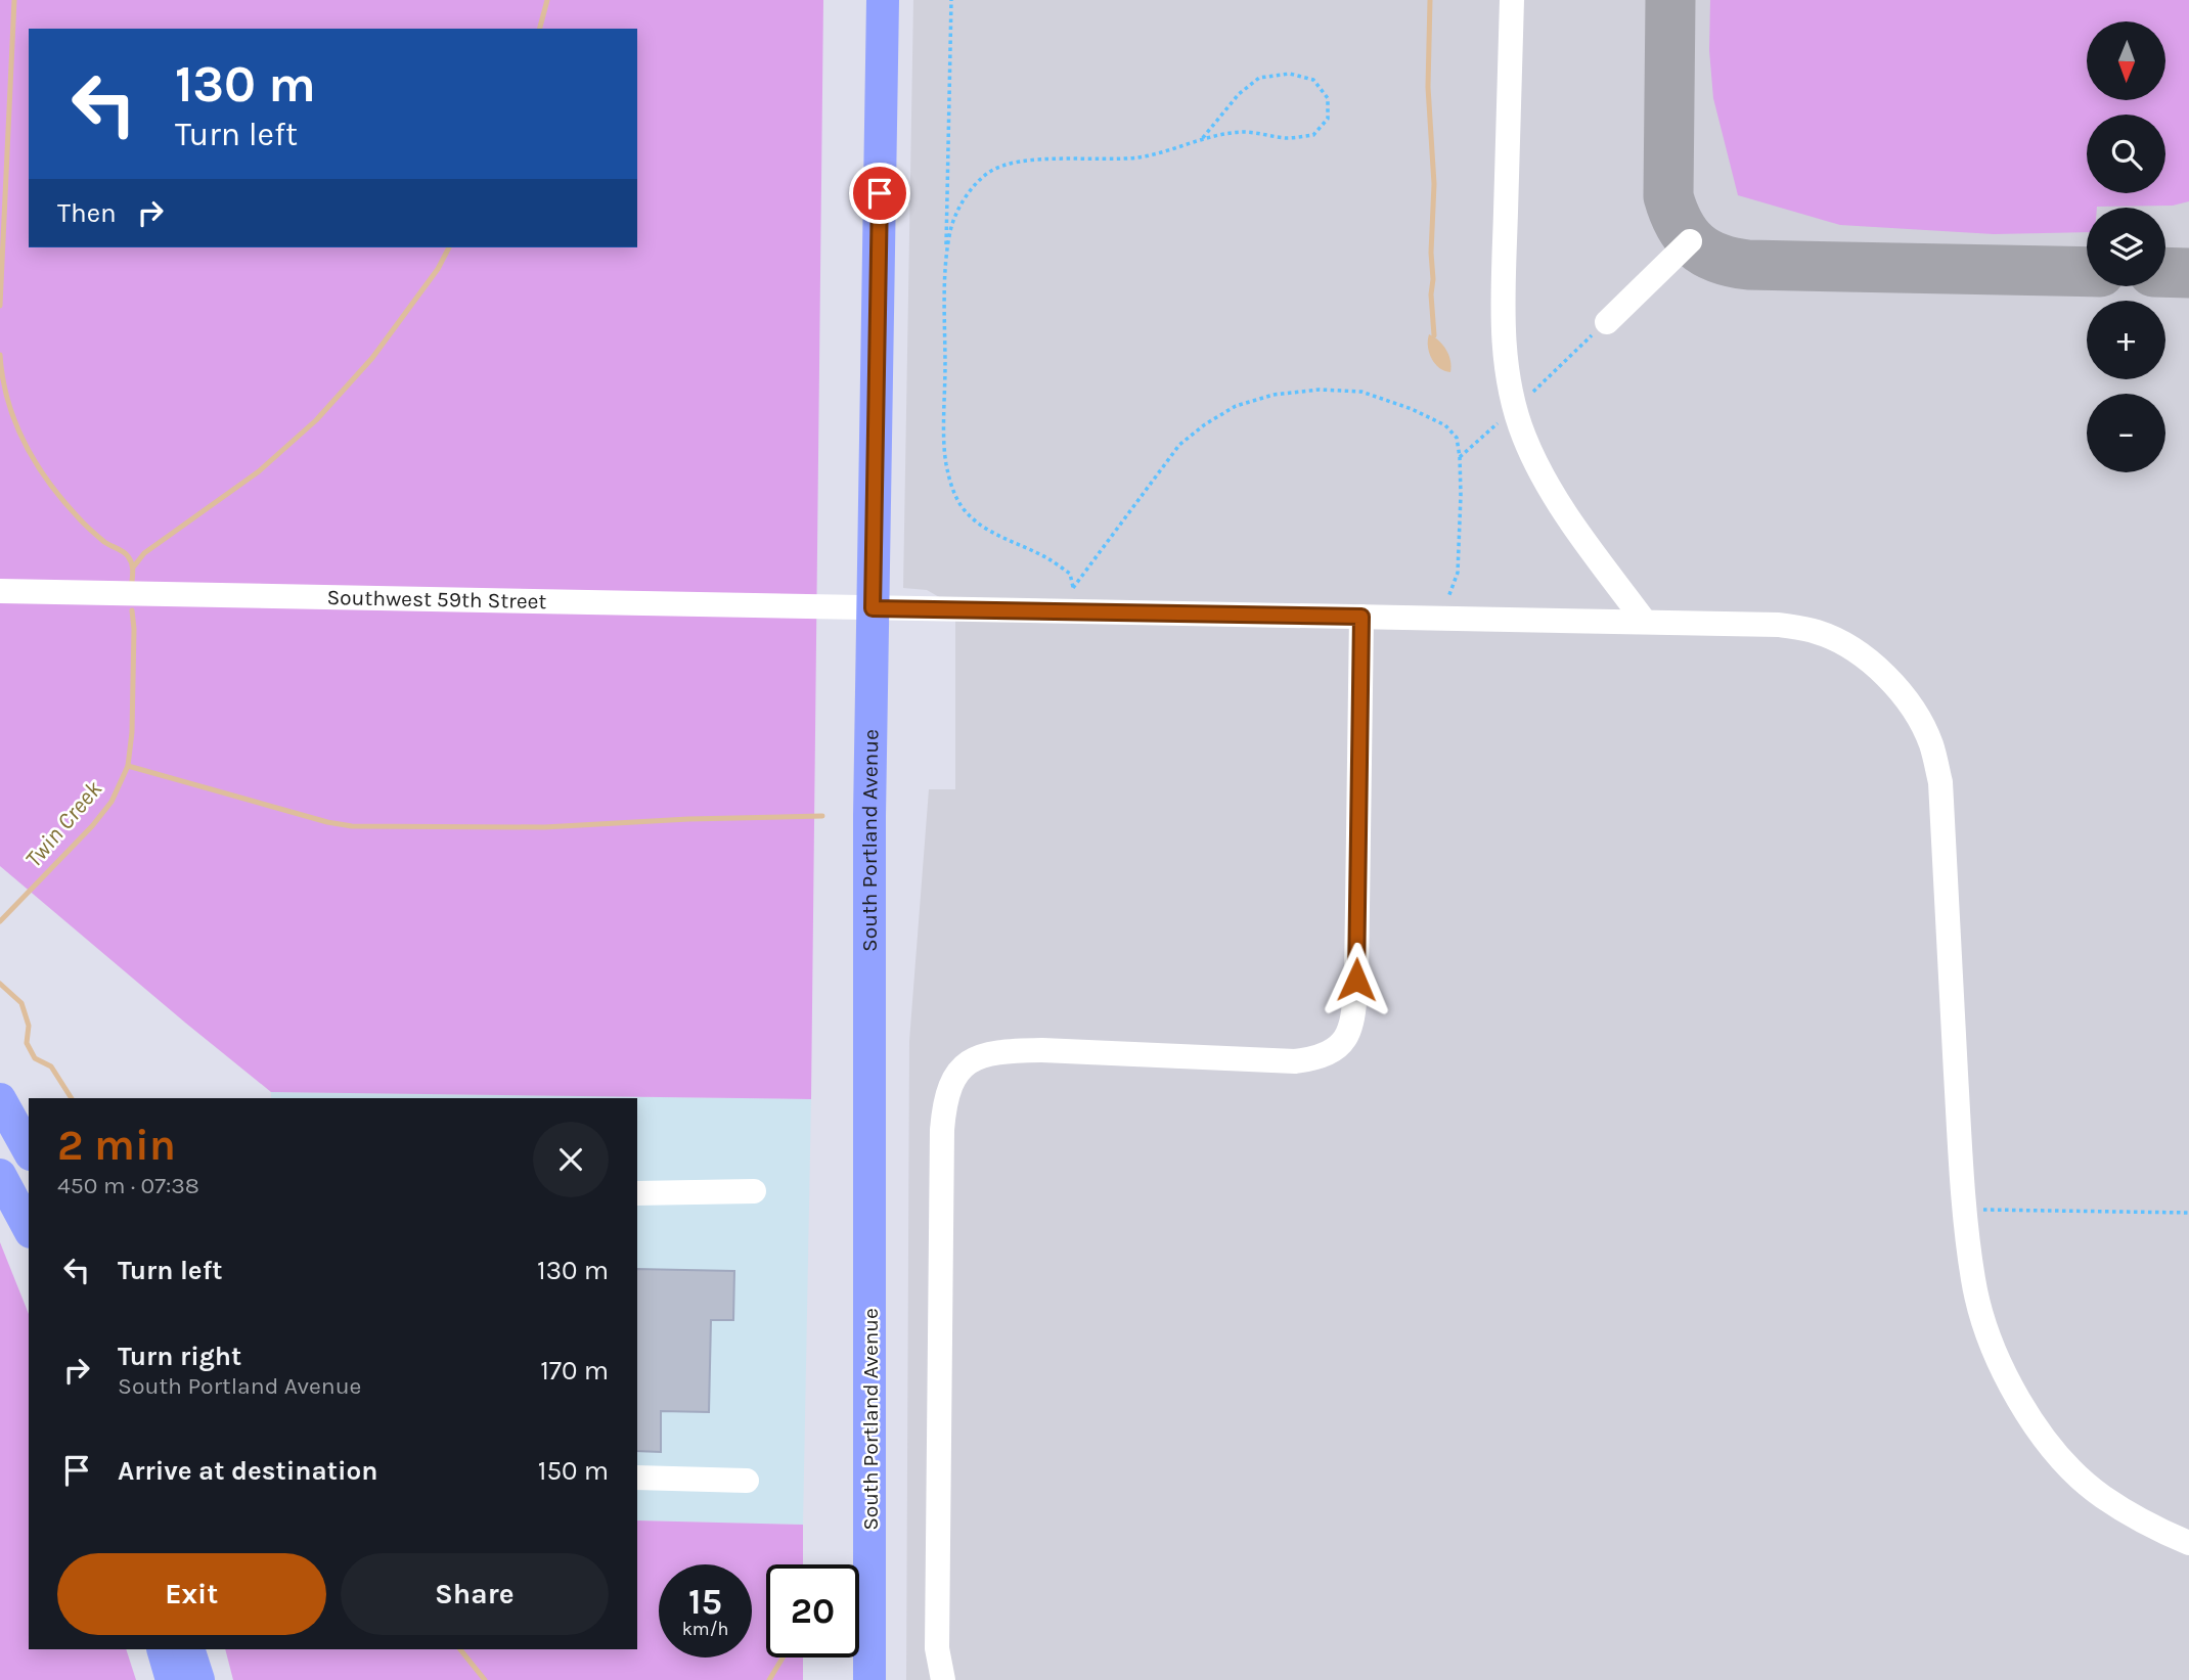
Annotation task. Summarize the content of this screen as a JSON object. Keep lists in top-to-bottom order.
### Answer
{
  "streets": {
    "main road": ["South Portland Avenue"],
    "street": ["Southwest 59th Street"]
  },
  "crossings": [
    ["Southwest 59th Street", "South Portland Avenue"]
  ],
  "water": ["Twin Creek"],
  "north": "bottom",
  "page": {
    "map_buttons": ["+", "−"],
    "turn": ["130 m", "Turn left"],
    "then": "Then",
    "heading": ["2 min", "450 m · 07:38"],
    "list": [
      {
        "name": "Turn left",
        "value": "130 m"
      },
      {
        "name": "Turn right",
        "note": "South Portland Avenue",
        "value": "170 m"
      },
      {
        "name": "Arrive at destination",
        "value": "150 m"
      }
    ],
    "buttons": ["Exit", "Share"],
    "speed": "15 km/h",
    "limit": "20"
  }
}
